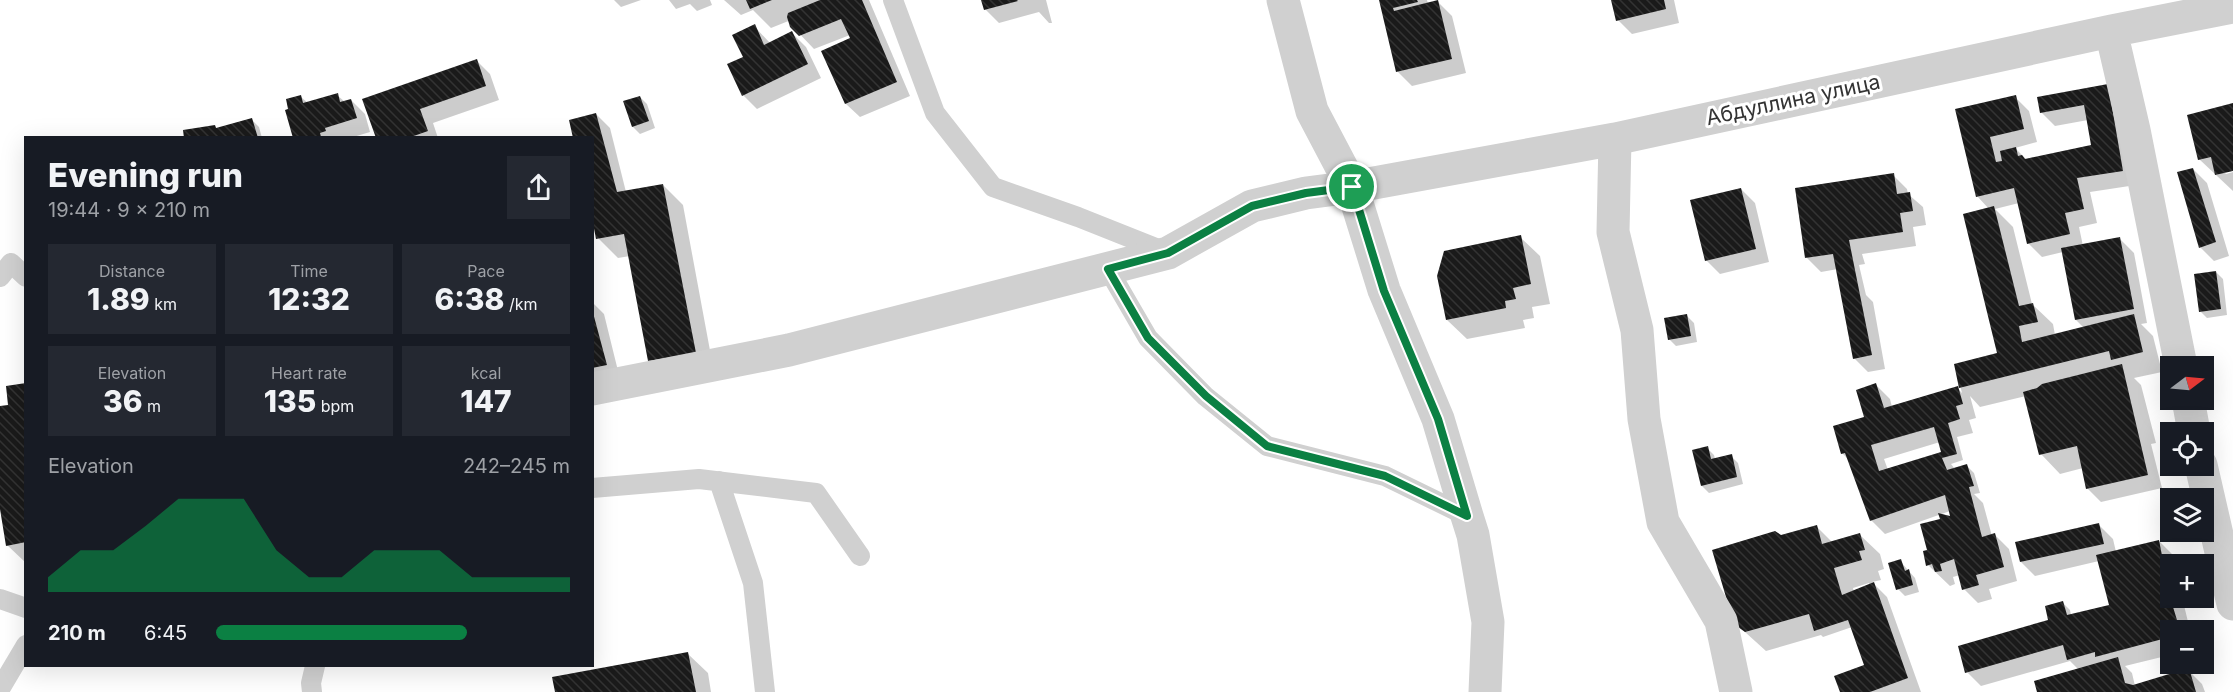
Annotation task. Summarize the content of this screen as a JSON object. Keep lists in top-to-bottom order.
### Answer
{
  "streets": {
    "street": ["Абдуллина улица"]
  },
  "north": "right",
  "page": {
    "heading": ["Evening run", "19:44 · 9 × 210 m"],
    "stats": [
      ["Distance", "1.89 km"],
      ["Time", "12:32"],
      ["Pace", "6:38 /km"],
      ["Elevation", "36 m"],
      ["Heart rate", "135 bpm"],
      ["kcal", "147"]
    ],
    "map_buttons": ["+", "−"],
    "chart": ["Elevation", "242–245 m"],
    "list": [
      {
        "name": "210 m",
        "note": "6:45"
      }
    ]
  }
}
